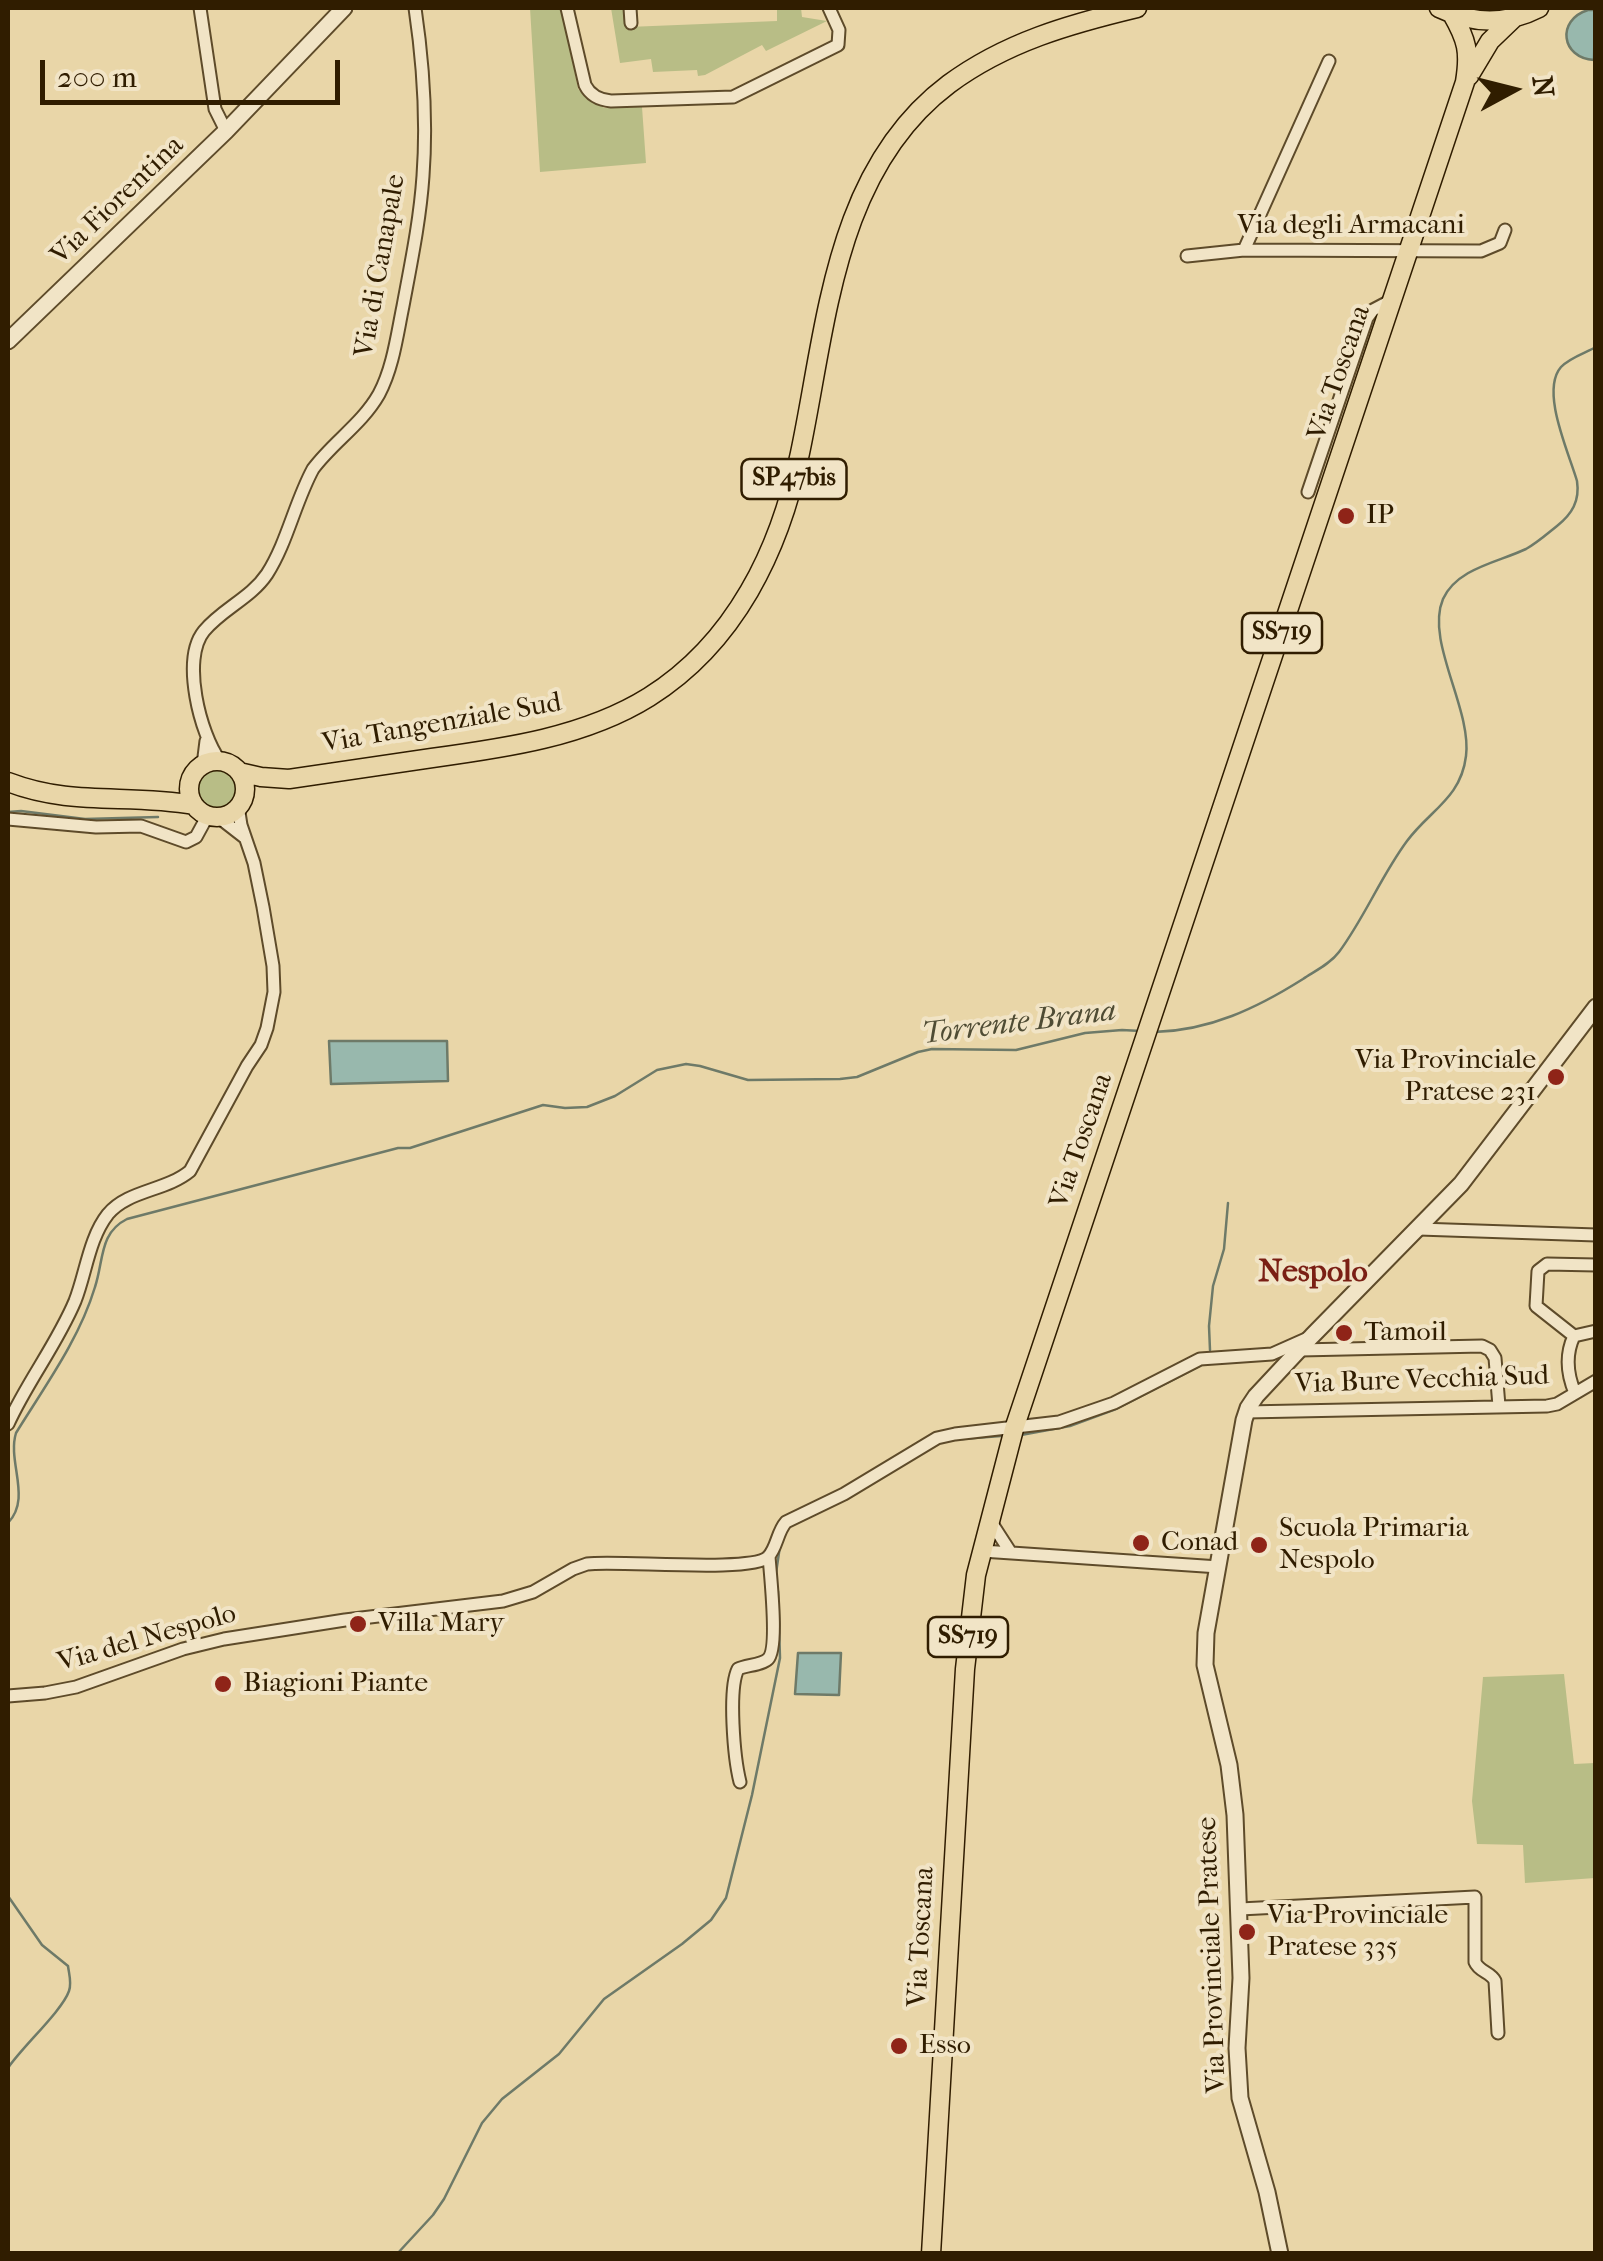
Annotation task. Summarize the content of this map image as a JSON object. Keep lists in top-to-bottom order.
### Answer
{
  "streets": {
    "main road": [
      "Via Toscana",
      "SP47bis",
      "SS719",
      "Via Tangenziale Sud"
    ],
    "street": [
      "Via Fiorentina",
      "Via degli Armacani",
      "Via di Canapale",
      "Via Bure Vecchia Sud",
      "Via del Nespolo",
      "Via Provinciale Pratese"
    ]
  },
  "crossings": [
    ["Via degli Armacani", "Via Toscana"],
    ["Via di Canapale", "Via Tangenziale Sud"],
    ["Via Toscana", "SS719"],
    ["Via Bure Vecchia Sud", "Via Provinciale Pratese"]
  ],
  "districts": ["Nespolo"],
  "water": ["Torrente Brana"],
  "places": [
    "IP",
    "Via Provinciale Pratese 231",
    "Tamoil",
    "Conad",
    "Scuola Primaria Nespolo",
    "Villa Mary",
    "Biagioni Piante",
    "Via Provinciale Pratese 335",
    "Esso"
  ],
  "scale_bar": "200 m",
  "north": "right"
}
